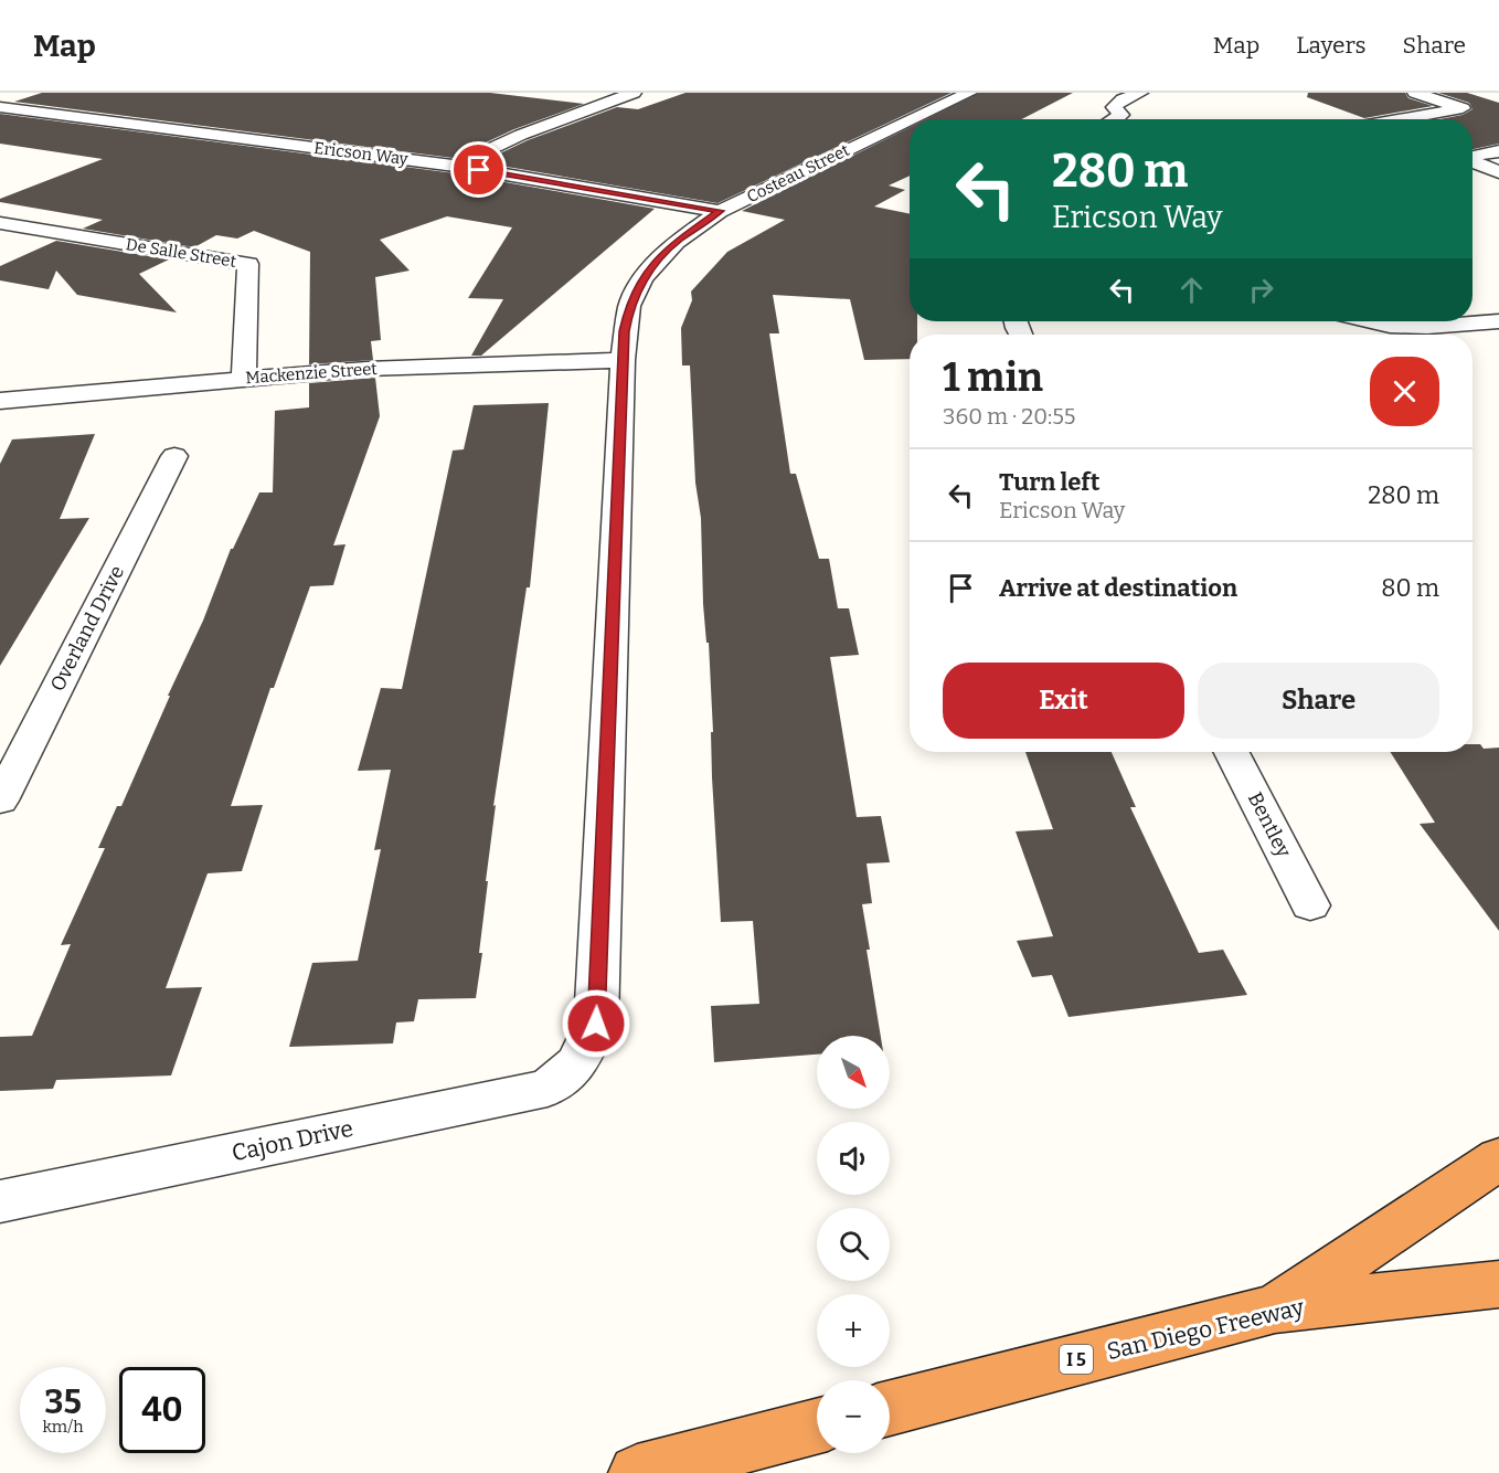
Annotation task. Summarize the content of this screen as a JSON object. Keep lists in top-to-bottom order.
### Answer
{
  "streets": {
    "highway": ["San Diego Freeway", "I 5"],
    "street": [
      "Ericson Way",
      "Costeau Street",
      "De Salle Street",
      "Mackenzie Street",
      "Overland Drive",
      "Bentley",
      "Cajon Drive"
    ]
  },
  "crossings": [
    ["Ericson Way", "Costeau Street"],
    ["Costeau Street", "Mackenzie Street"],
    ["Costeau Street", "Cajon Drive"],
    ["De Salle Street", "Mackenzie Street"]
  ],
  "north": "bottom right",
  "page": {
    "header": "Map",
    "nav": ["Map", "Layers", "Share"],
    "turn": ["280 m", "Ericson Way"],
    "heading": ["1 min", "360 m · 20:55"],
    "list": [
      {
        "name": "Turn left",
        "note": "Ericson Way",
        "value": "280 m"
      },
      {
        "name": "Arrive at destination",
        "value": "80 m"
      }
    ],
    "buttons": ["Exit", "Share"],
    "map_buttons": ["+", "−"],
    "speed": "35 km/h",
    "limit": "40"
  }
}
